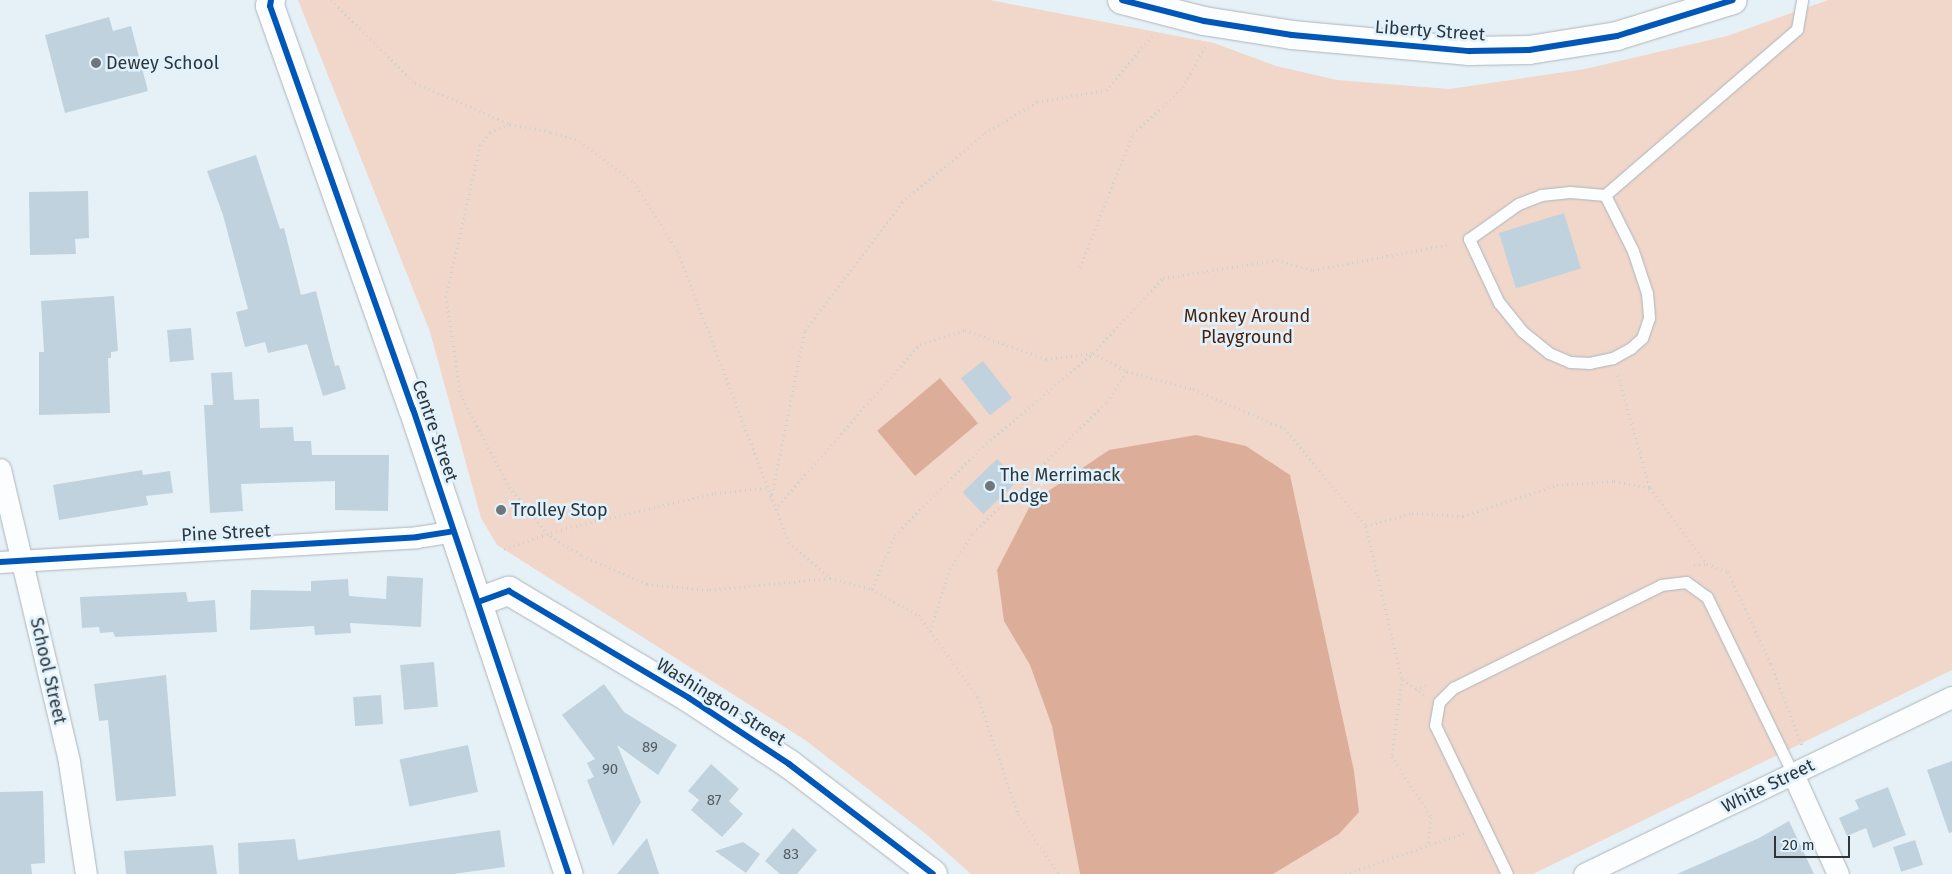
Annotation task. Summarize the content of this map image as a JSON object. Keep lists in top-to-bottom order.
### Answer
{
  "streets": {
    "street": [
      "Liberty Street",
      "Centre Street",
      "Pine Street",
      "School Street",
      "Washington Street",
      "White Street"
    ]
  },
  "crossings": [
    ["Centre Street", "Pine Street"],
    ["Centre Street", "Washington Street"],
    ["Pine Street", "School Street"]
  ],
  "parks": ["Monkey Around Playground"],
  "places": ["Dewey School", "The Merrimack Lodge", "Trolley Stop"],
  "house_numbers": [
    "89",
    "90",
    "87",
    "83"
  ],
  "scale_bar": "20 m"
}
